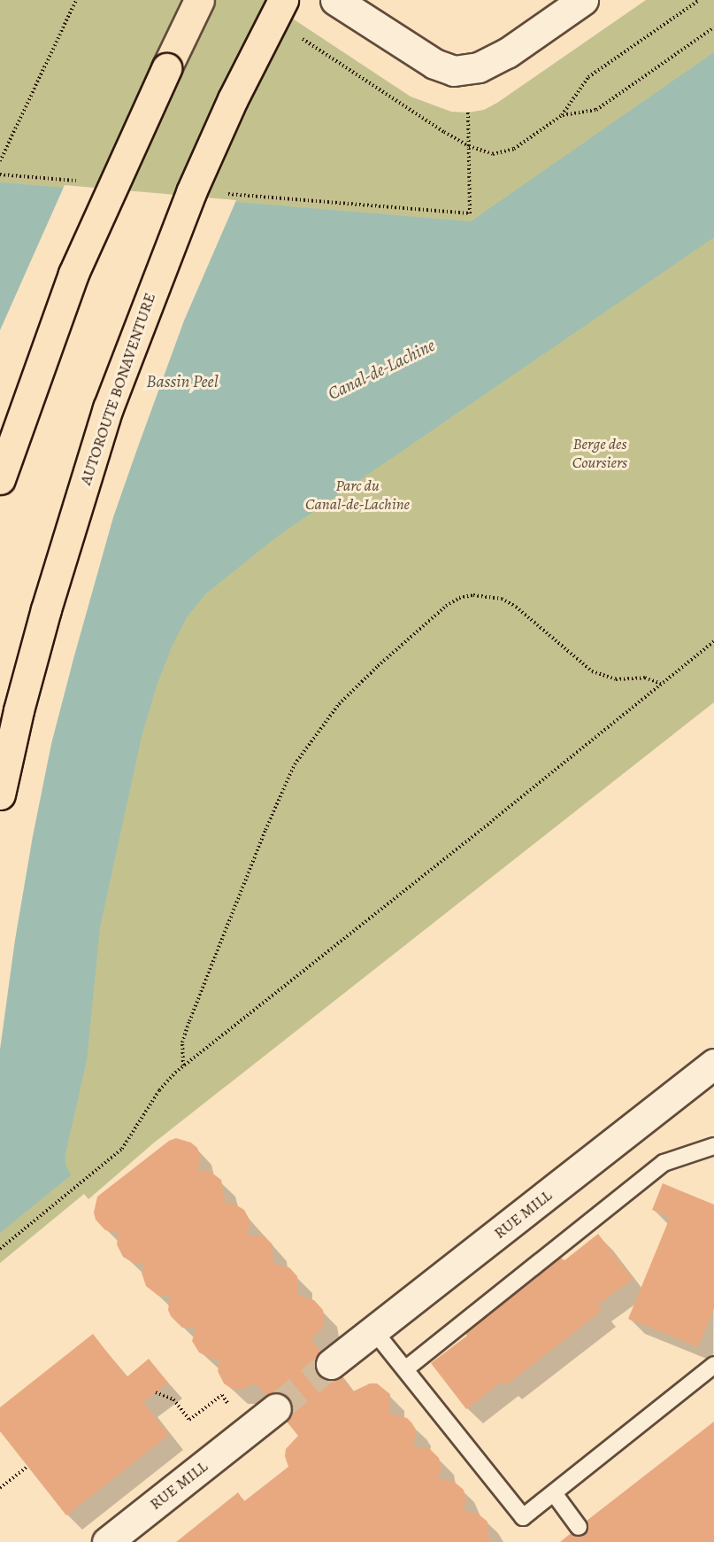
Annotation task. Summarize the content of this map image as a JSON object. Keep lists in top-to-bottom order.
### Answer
{
  "streets": {
    "highway": ["AUTOROUTE BONAVENTURE"],
    "street": ["RUE MILL"]
  },
  "water": ["Canal-de-Lachine", "Bassin Peel"],
  "parks": ["Berge des Coursiers", "Parc du Canal-de-Lachine"]
}
